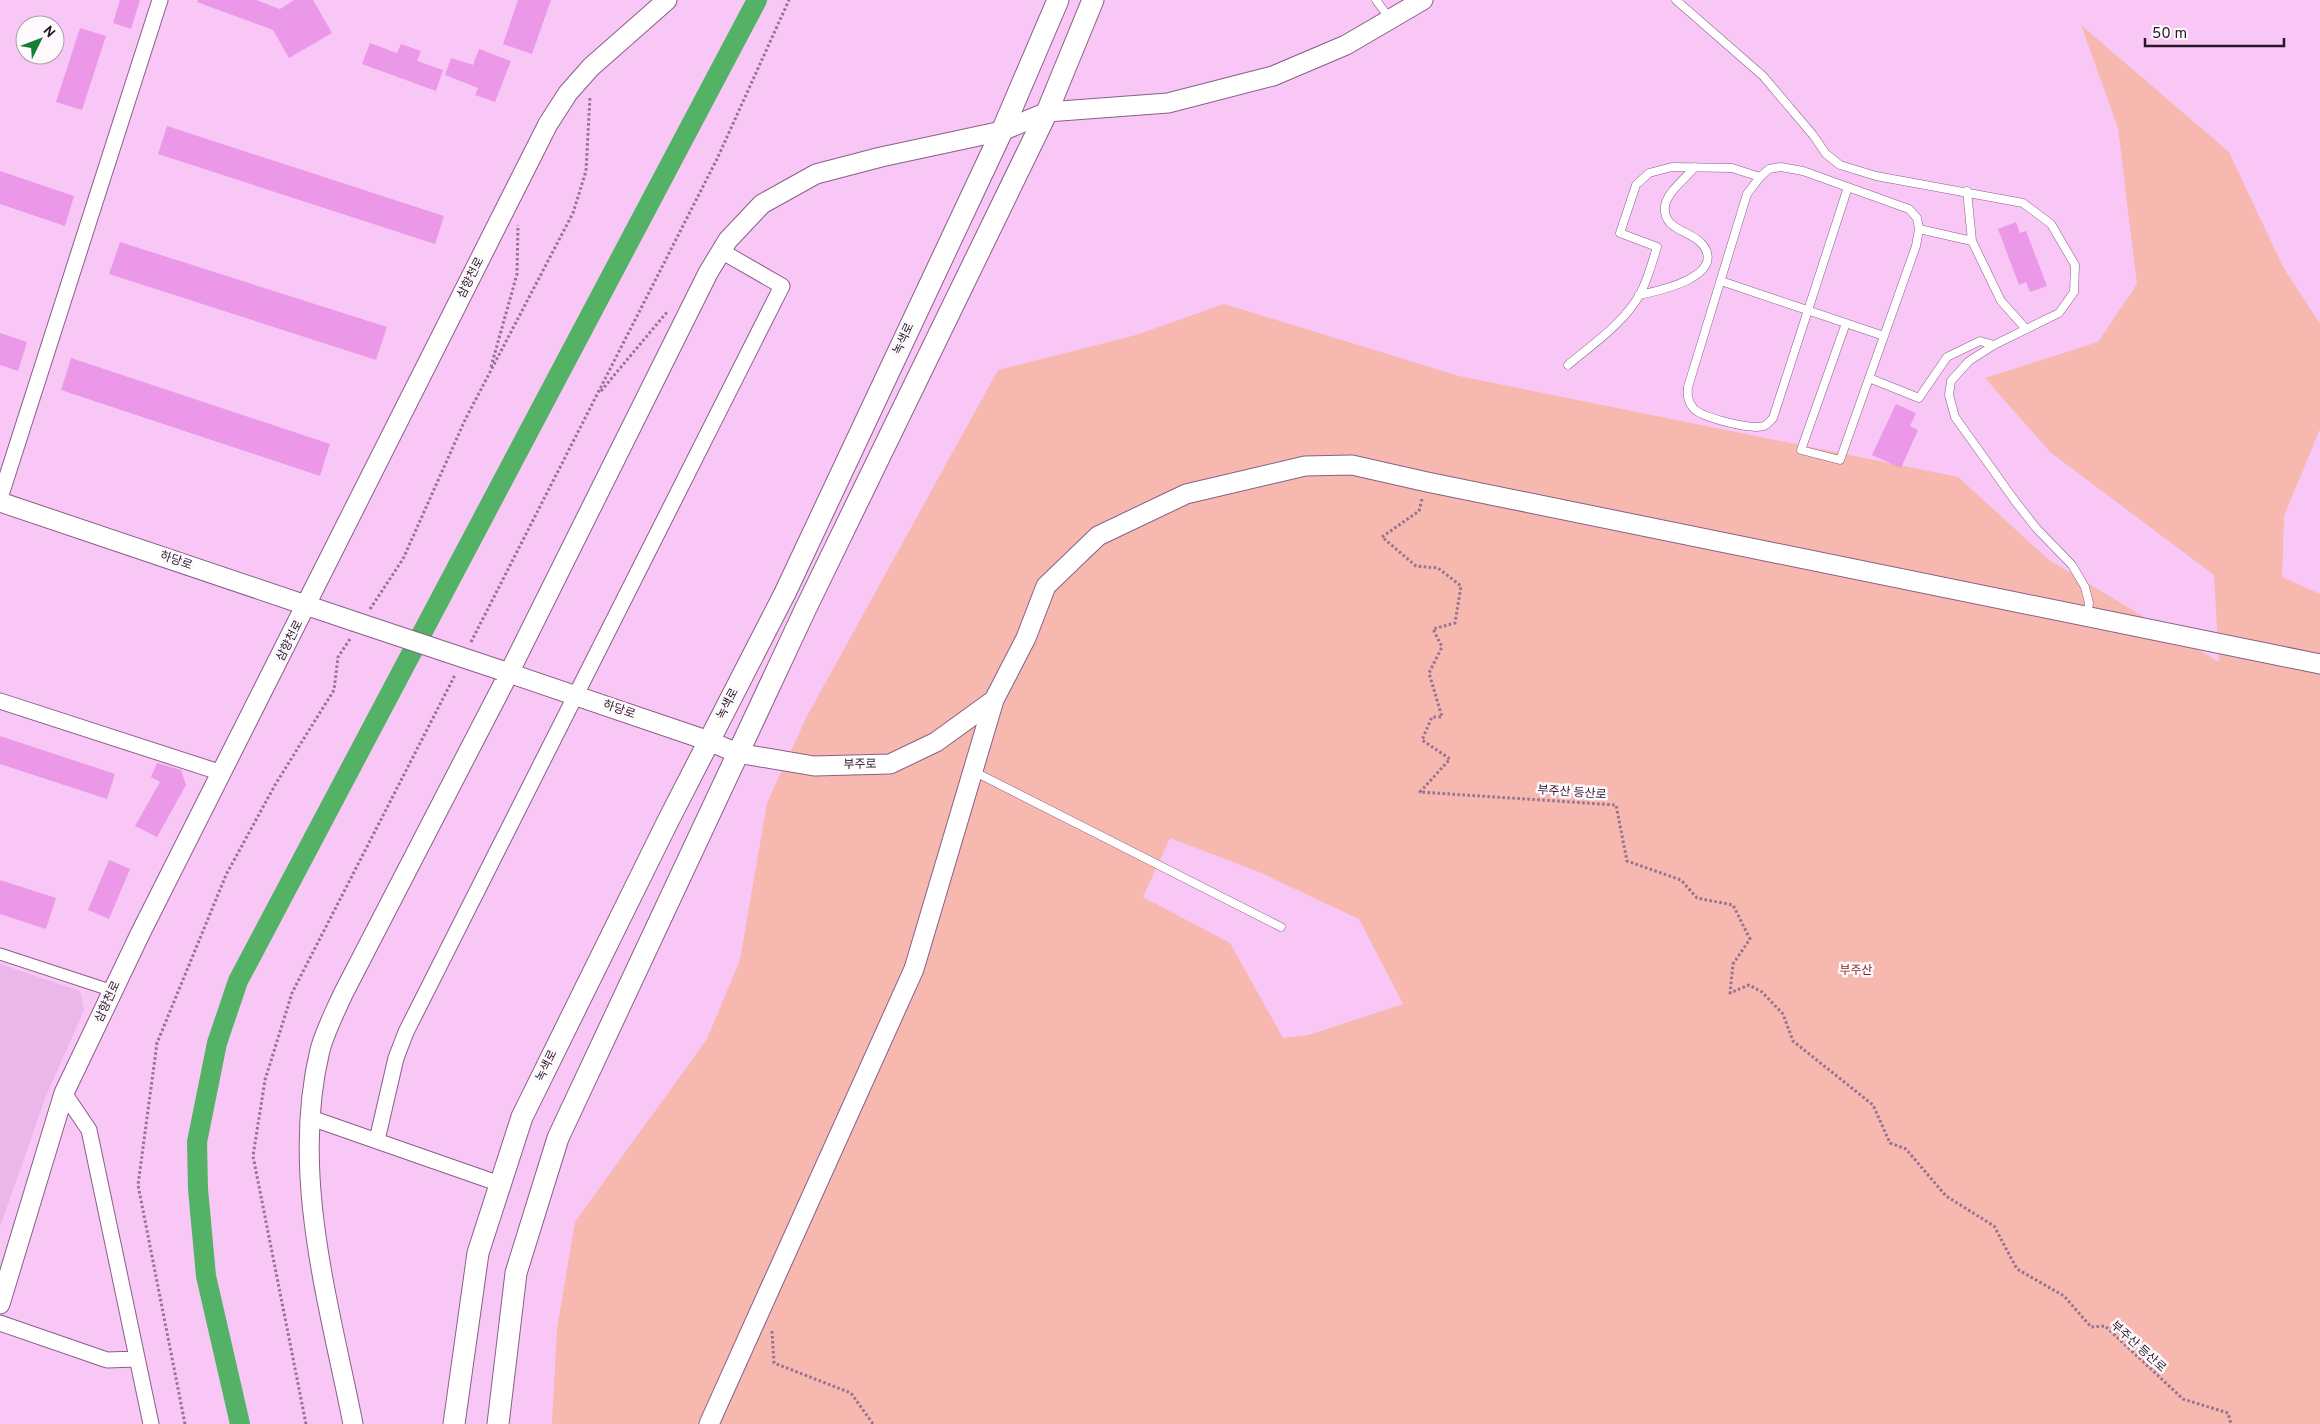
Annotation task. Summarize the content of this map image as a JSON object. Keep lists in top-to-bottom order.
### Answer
{
  "streets": {
    "main road": ["녹색로"],
    "street": ["삼향천로", "하당로", "부주로"],
    "path": ["부주산 등산로"]
  },
  "crossings": [
    ["삼향천로", "하당로"],
    ["녹색로", "하당로"],
    ["하당로", "부주로"]
  ],
  "parks": ["부주산"],
  "scale_bar": "50 m",
  "north": "top right"
}
